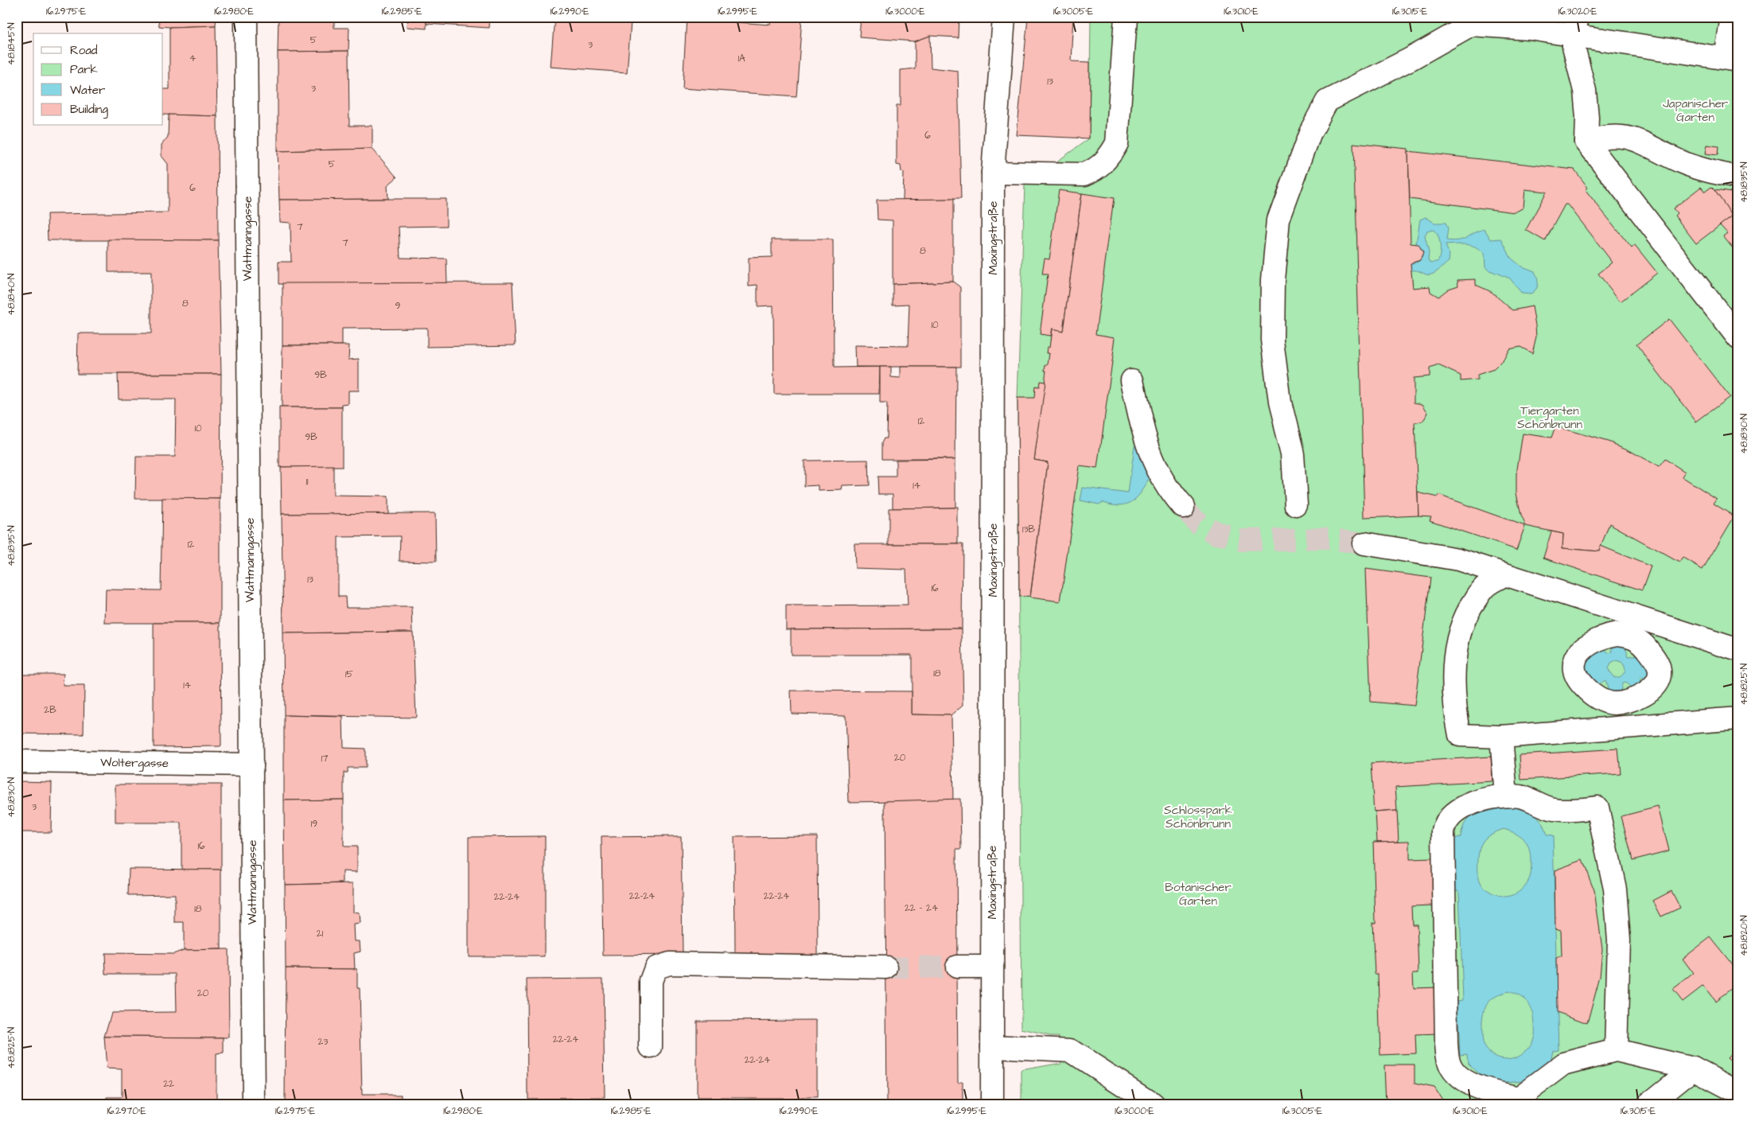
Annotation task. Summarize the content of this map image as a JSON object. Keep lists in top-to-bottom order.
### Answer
{
  "streets": {
    "street": ["Maxingstraße", "Wattmanngasse", "Woltergasse"]
  },
  "crossings": [
    ["Wattmanngasse", "Woltergasse"]
  ],
  "parks": [
    "Japanischer Garten",
    "Tiergarten Schönbrunn",
    "Schlosspark Schönbrunn",
    "Botanischer Garten"
  ],
  "house_numbers": [
    "5",
    "3",
    "4",
    "1A",
    "13",
    "3",
    "6",
    "5",
    "6",
    "7",
    "7",
    "8",
    "8",
    "9",
    "10",
    "9B",
    "12",
    "10",
    "9B",
    "11",
    "14",
    "13B",
    "12",
    "13",
    "16",
    "18",
    "15",
    "14",
    "2B",
    "20",
    "17",
    "3",
    "19",
    "16",
    "22-24",
    "22-24",
    "22-24",
    "22 - 24",
    "18",
    "21",
    "20",
    "22-24",
    "23",
    "22-24",
    "22"
  ],
  "legend": [
    "Road",
    "Park",
    "Water",
    "Building"
  ],
  "coordinates": [
    "16.2975°E",
    "16.2980°E",
    "16.2985°E",
    "16.2990°E",
    "16.2995°E",
    "16.3000°E",
    "16.3005°E",
    "16.3010°E",
    "16.3015°E",
    "16.3020°E",
    "48.1845°N",
    "48.1835°N",
    "48.1840°N",
    "48.1830°N",
    "48.1825°N",
    "48.1820°N",
    "16.2970°E"
  ]
}
